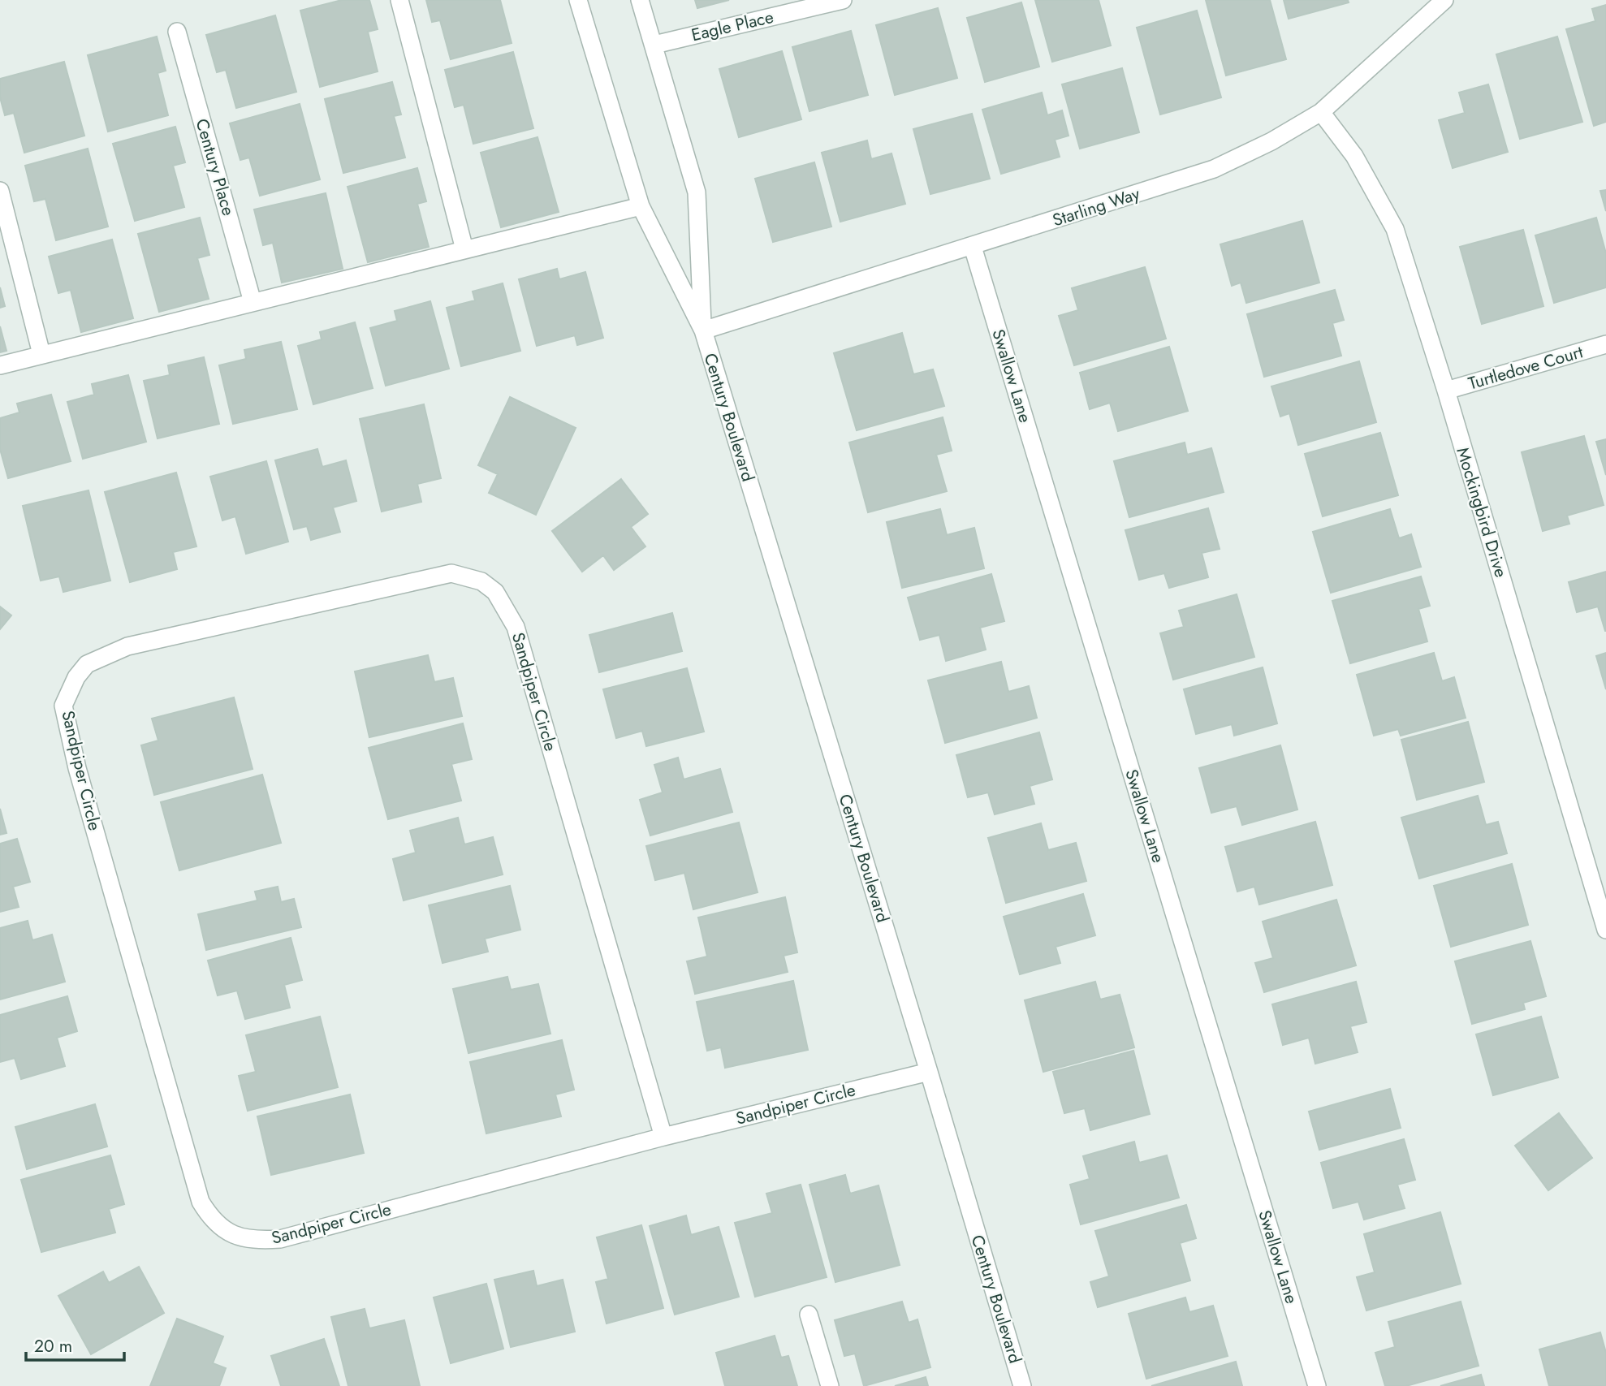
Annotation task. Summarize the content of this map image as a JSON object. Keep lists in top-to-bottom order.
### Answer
{
  "streets": {
    "street": [
      "Eagle Place",
      "Century Place",
      "Starling Way",
      "Turtledove Court",
      "Swallow Lane",
      "Century Boulevard",
      "Mockingbird Drive",
      "Sandpiper Circle"
    ]
  },
  "crossings": [
    ["Eagle Place", "Century Boulevard"],
    ["Starling Way", "Swallow Lane"],
    ["Starling Way", "Century Boulevard"],
    ["Starling Way", "Mockingbird Drive"],
    ["Turtledove Court", "Mockingbird Drive"],
    ["Century Boulevard", "Sandpiper Circle"]
  ],
  "scale_bar": "20 m"
}
